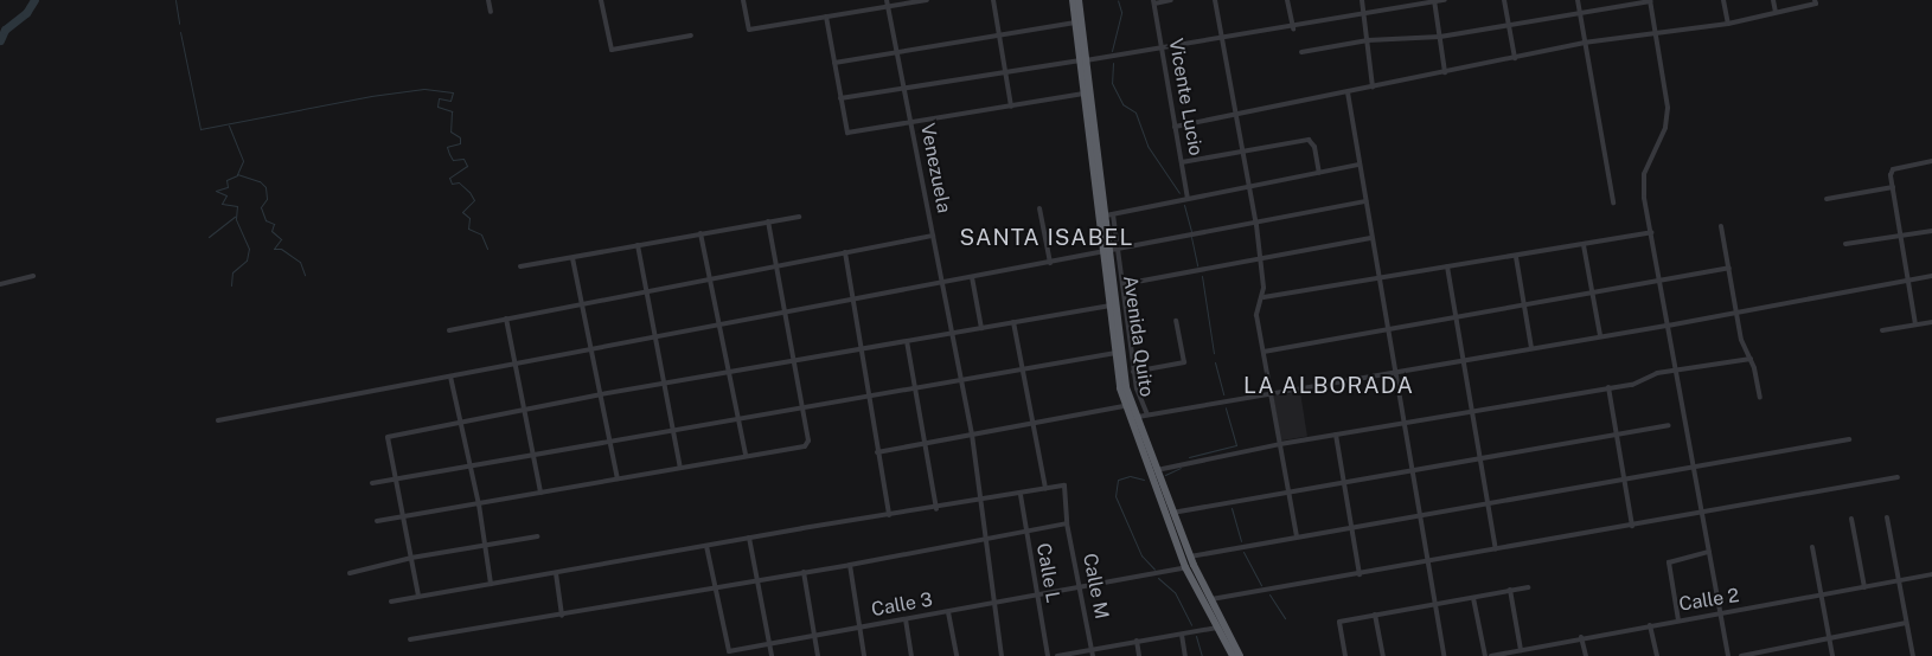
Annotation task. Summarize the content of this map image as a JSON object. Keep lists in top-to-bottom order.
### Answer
{
  "streets": {
    "highway": ["Avenida Quito"],
    "street": [
      "Vicente Lucio",
      "Venezuela",
      "Calle L",
      "Calle M",
      "Calle 2",
      "Calle 3"
    ]
  },
  "crossings": [
    ["Avenida Quito", "Calle 3"],
    ["Calle L", "Calle 3"],
    ["Calle M", "Calle 3"]
  ],
  "districts": ["SANTA ISABEL", "LA ALBORADA"]
}
